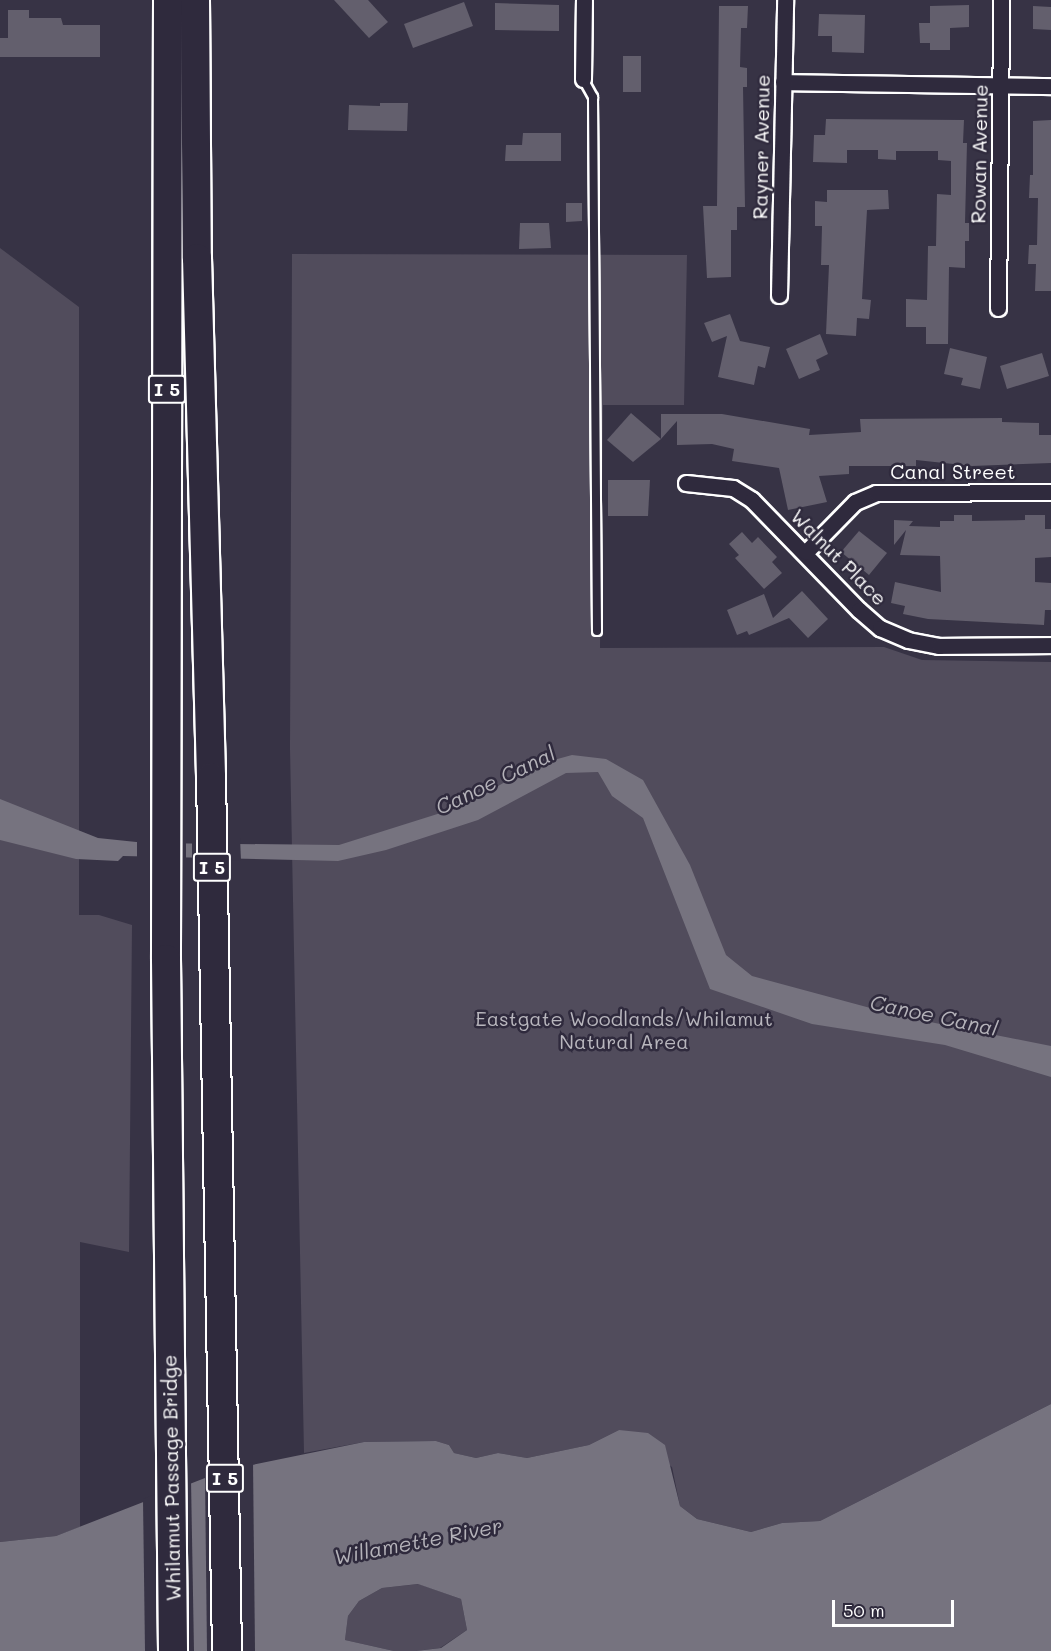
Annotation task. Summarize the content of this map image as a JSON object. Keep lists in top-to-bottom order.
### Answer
{
  "streets": {
    "highway": ["I 5", "Whilamut Passage Bridge"],
    "street": [
      "Rayner Avenue",
      "Rowan Avenue",
      "Canal Street",
      "Walnut Place"
    ]
  },
  "crossings": [
    ["Canal Street", "Walnut Place"]
  ],
  "water": ["Canoe Canal", "Willamette River"],
  "parks": ["Eastgate Woodlands/Whilamut Natural Area"],
  "scale_bar": "50 m"
}
